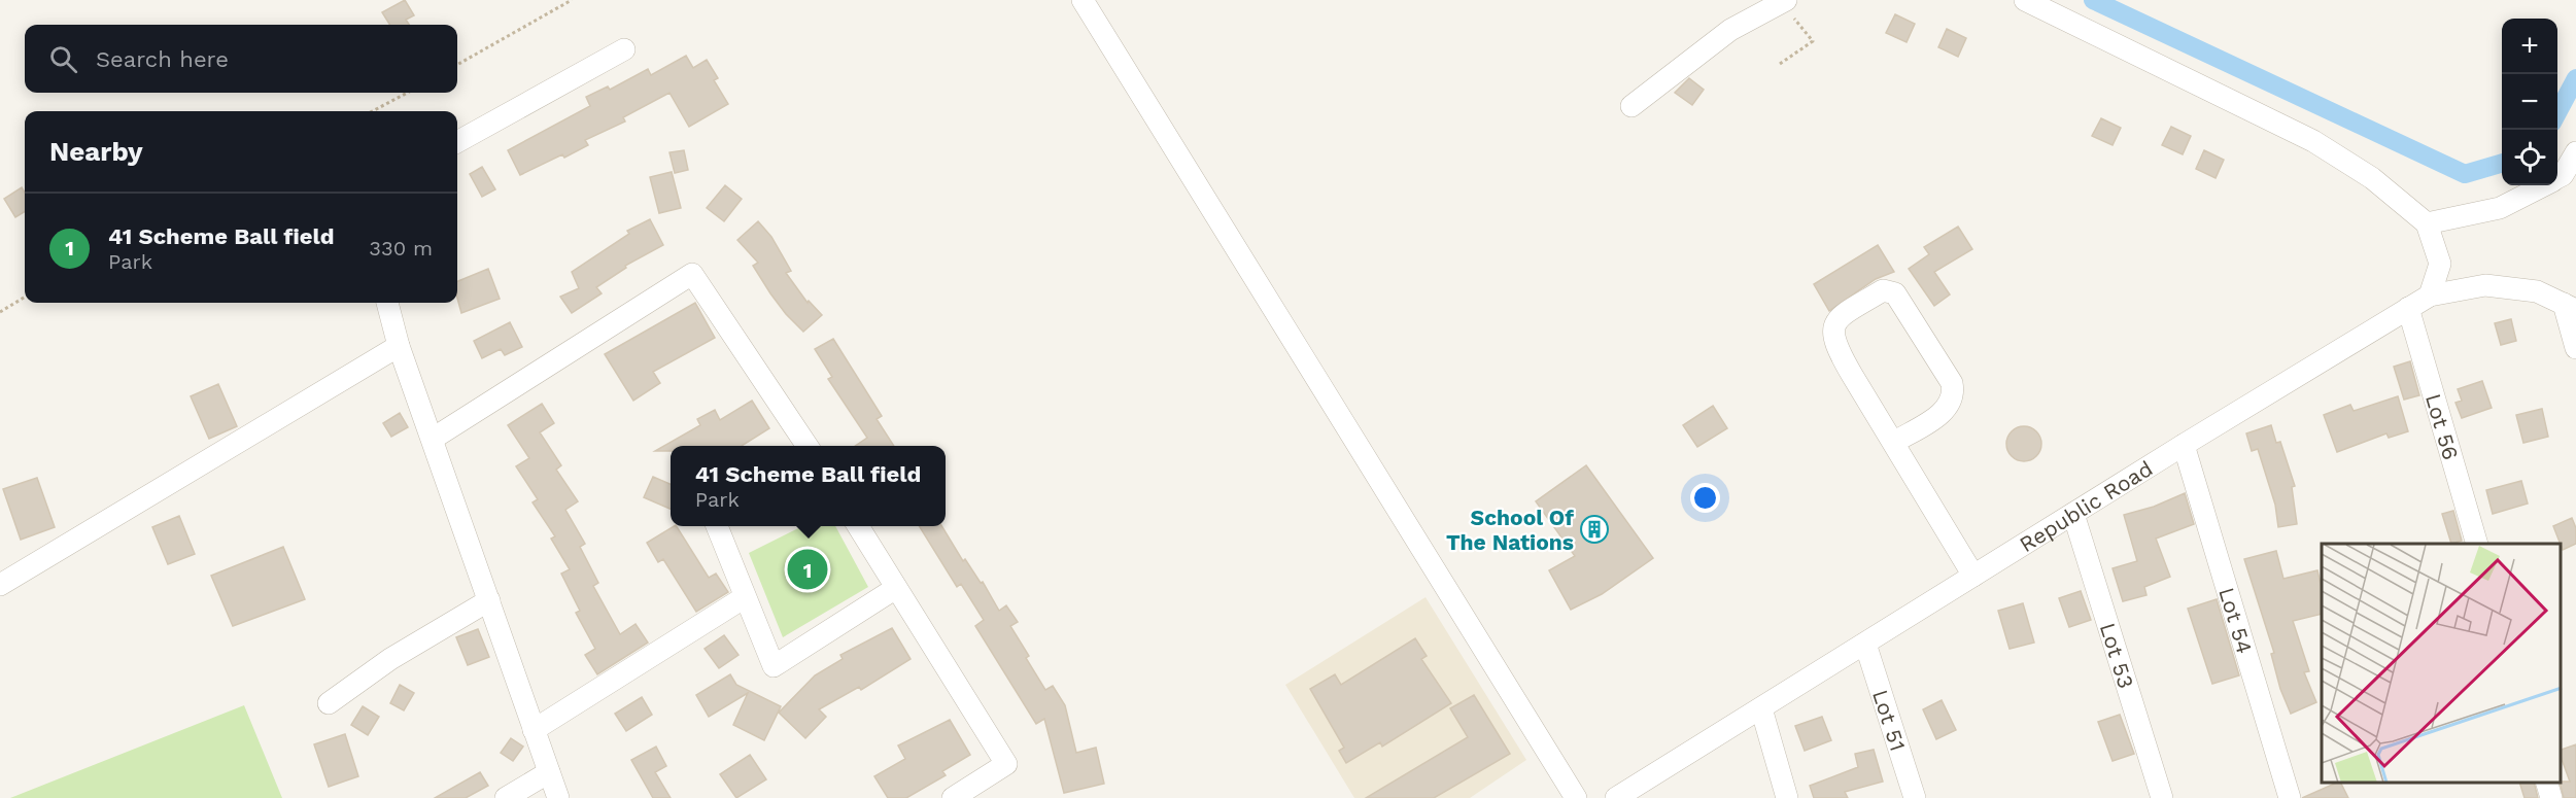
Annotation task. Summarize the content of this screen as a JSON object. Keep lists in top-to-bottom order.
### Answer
{
  "streets": {
    "street": [
      "Lot 56",
      "Republic Road",
      "Lot 54",
      "Lot 53",
      "Lot 51"
    ]
  },
  "crossings": [
    ["Lot 56", "Republic Road"],
    ["Republic Road", "Lot 54"],
    ["Republic Road", "Lot 53"],
    ["Republic Road", "Lot 51"]
  ],
  "places": {
    "building": ["School Of The Nations"]
  },
  "page": {
    "map_buttons": ["+", "−"],
    "search": "Search here",
    "heading": "Nearby",
    "list": [
      {
        "mark": "1",
        "name": "41 Scheme Ball field",
        "note": "Park",
        "value": "330 m"
      }
    ],
    "popup": ["41 Scheme Ball field", "Park"],
    "pins": "1"
  }
}
